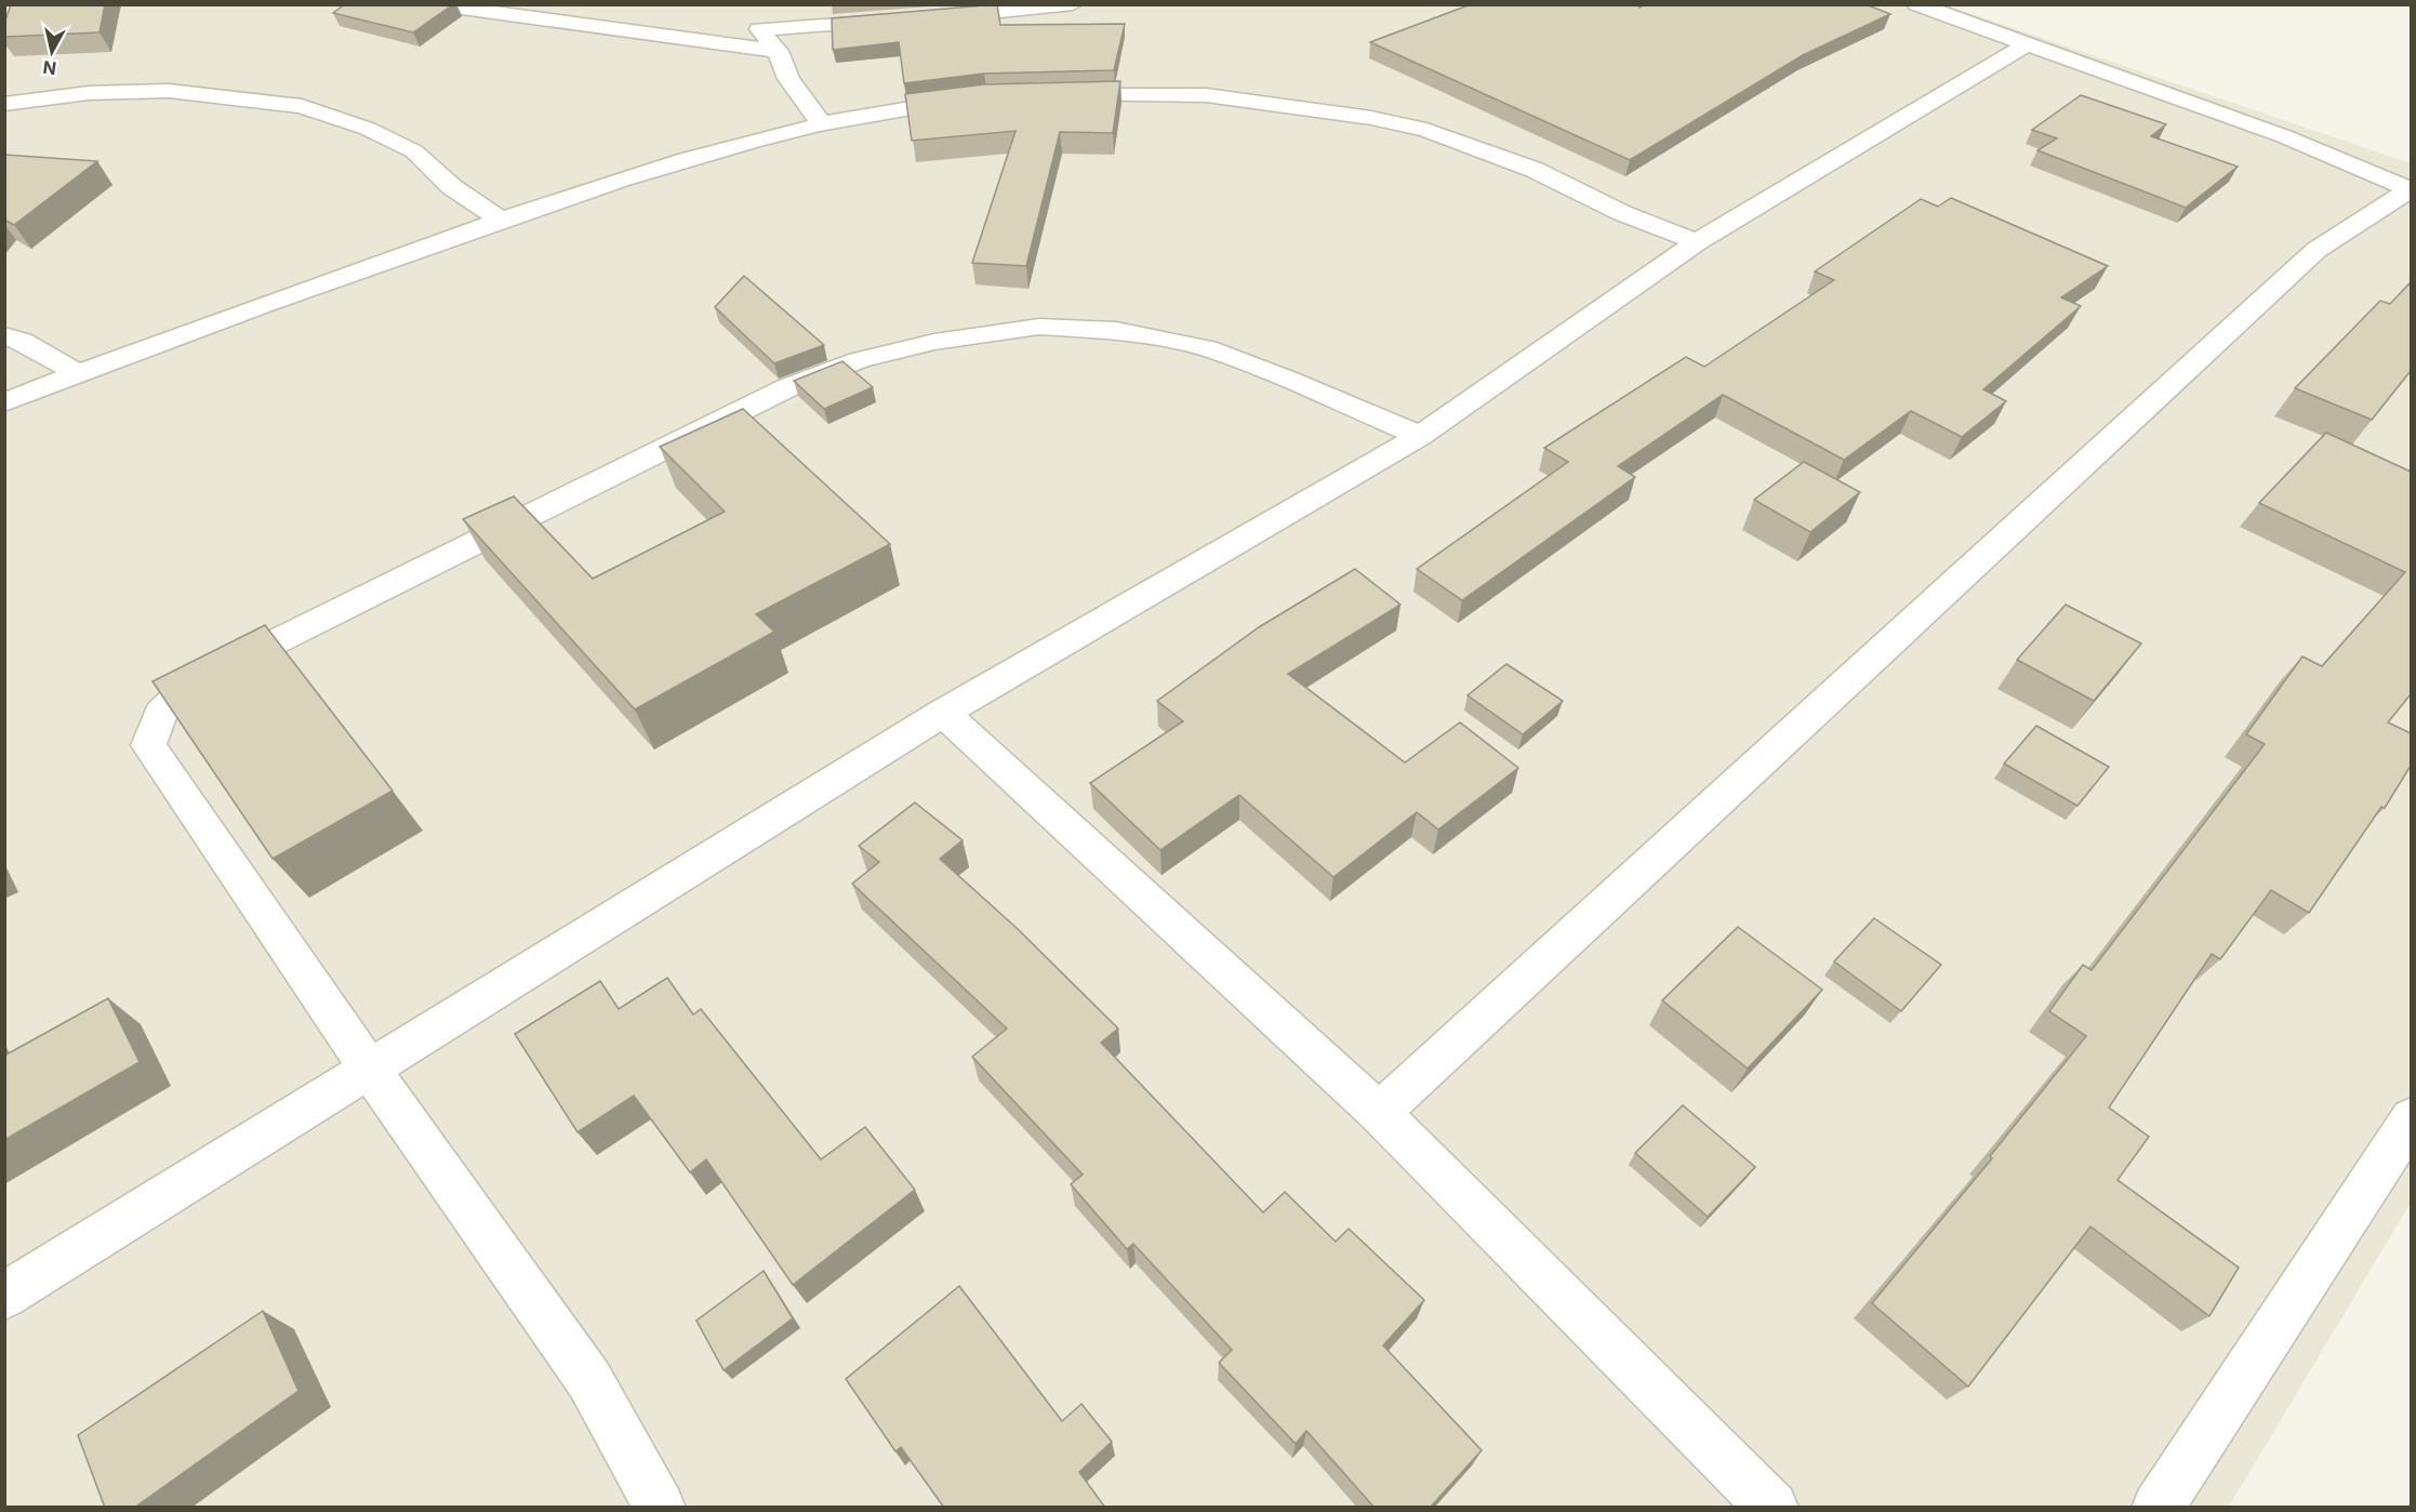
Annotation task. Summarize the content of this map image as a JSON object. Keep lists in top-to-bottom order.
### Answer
{
  "north": "bottom"
}
